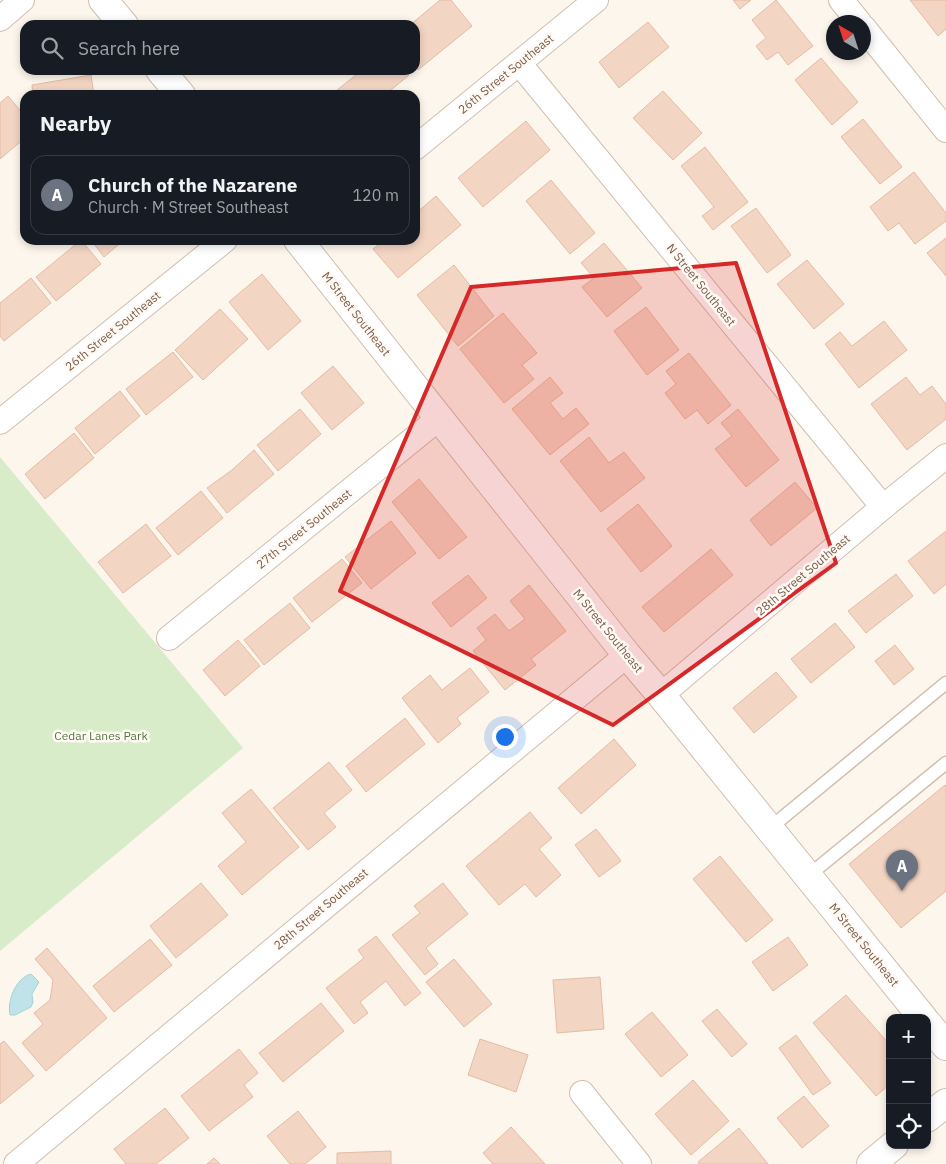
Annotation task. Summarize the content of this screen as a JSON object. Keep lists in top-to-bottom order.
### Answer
{
  "streets": {
    "street": [
      "26th Street Southeast",
      "N Street Southeast",
      "M Street Southeast",
      "27th Street Southeast",
      "28th Street Southeast"
    ]
  },
  "crossings": [
    ["26th Street Southeast", "N Street Southeast"],
    ["N Street Southeast", "28th Street Southeast"],
    ["M Street Southeast", "27th Street Southeast"],
    ["M Street Southeast", "28th Street Southeast"]
  ],
  "parks": ["Cedar Lanes Park"],
  "north": "top left",
  "page": {
    "search": "Search here",
    "heading": "Nearby",
    "list": [
      {
        "mark": "A",
        "name": "Church of the Nazarene",
        "note": "Church · M Street Southeast",
        "value": "120 m"
      }
    ],
    "pins": "A",
    "map_buttons": ["+", "−"]
  }
}
